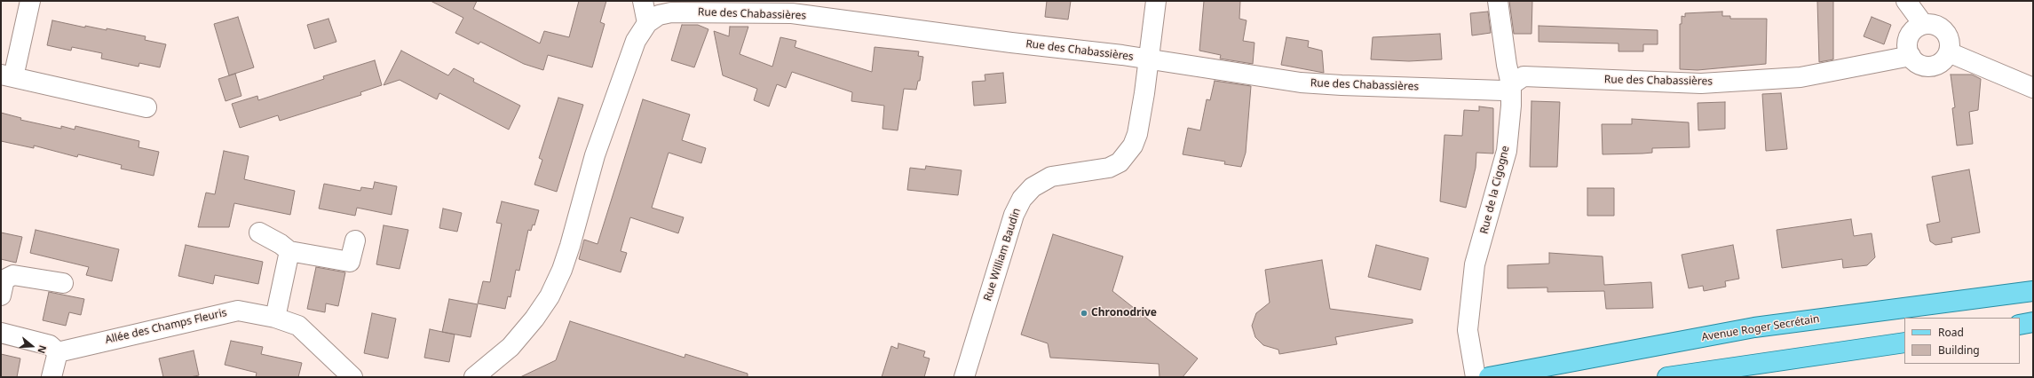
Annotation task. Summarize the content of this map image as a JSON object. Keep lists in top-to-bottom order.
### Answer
{
  "streets": {
    "main road": ["Avenue Roger Secrétain"],
    "street": [
      "Rue des Chabassières",
      "Rue de la Cigogne",
      "Rue William Baudin",
      "Allée des Champs Fleuris"
    ]
  },
  "crossings": [
    ["Rue des Chabassières", "Rue de la Cigogne"],
    ["Rue des Chabassières", "Rue William Baudin"]
  ],
  "places": ["Chronodrive"],
  "legend": ["Road", "Building"],
  "north": "right"
}
